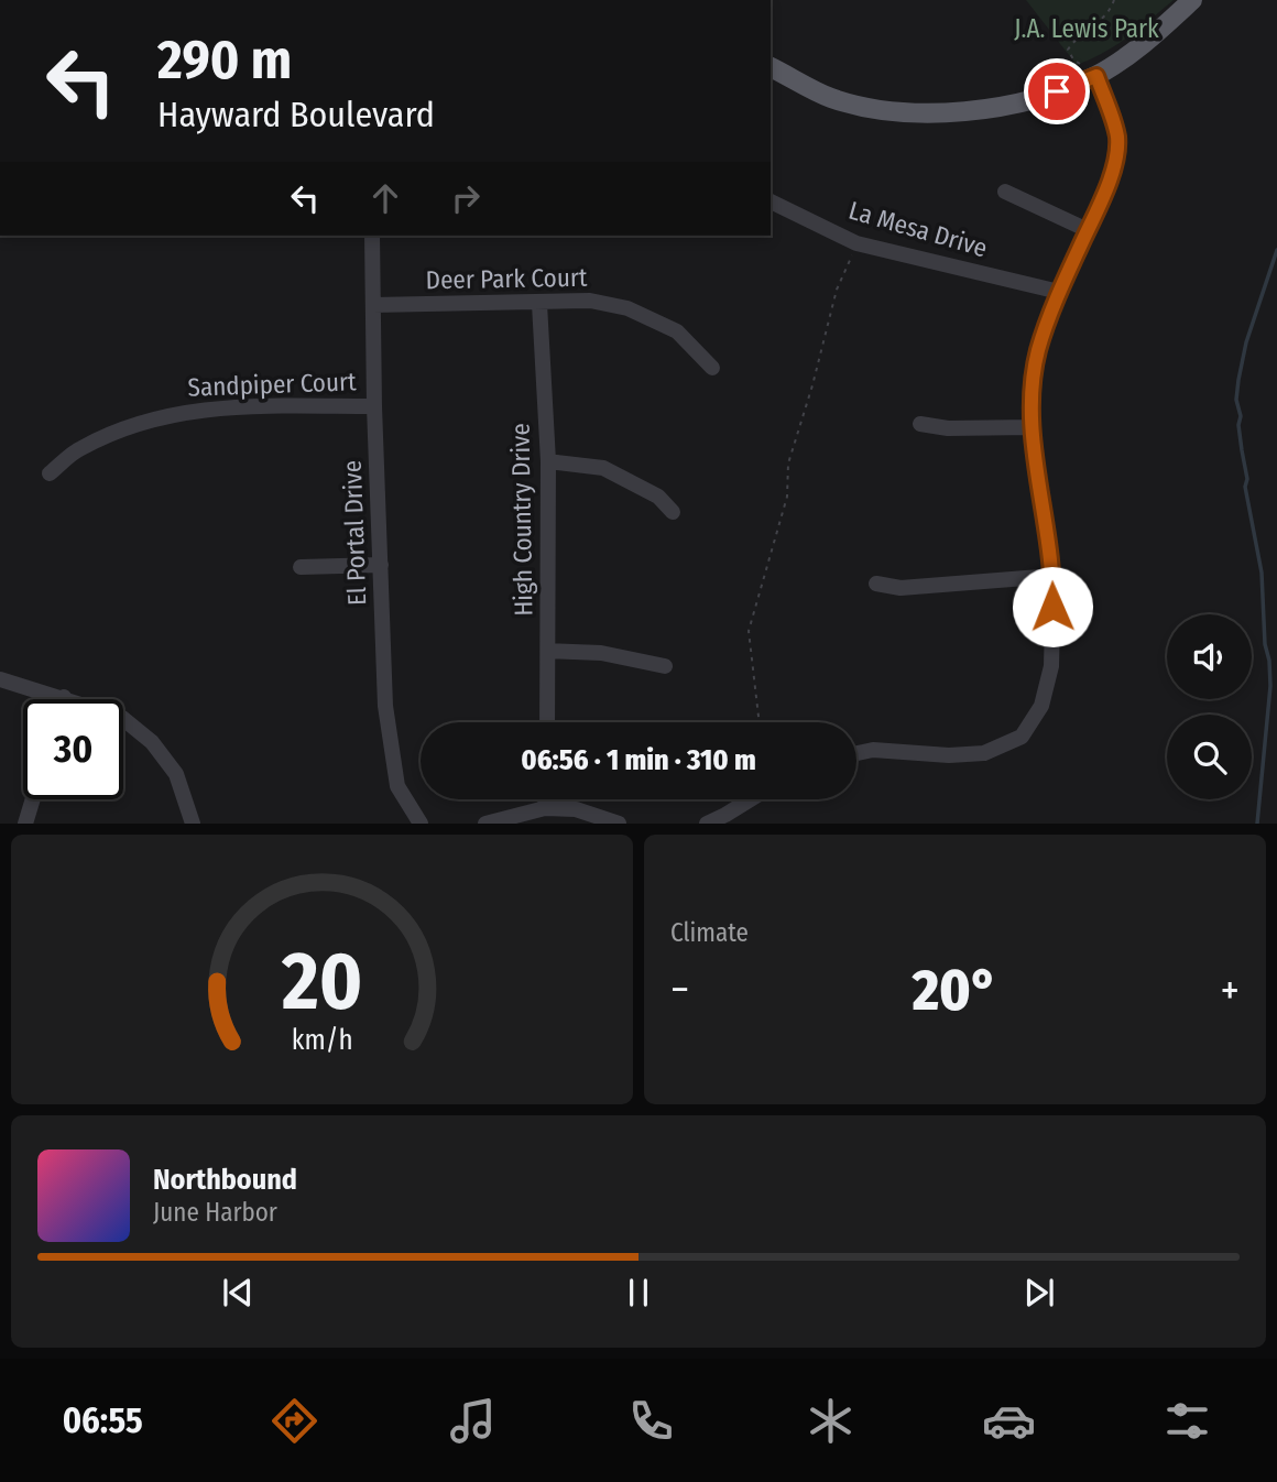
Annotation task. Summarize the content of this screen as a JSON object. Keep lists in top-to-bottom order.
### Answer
{
  "streets": {
    "street": [
      "La Mesa Drive",
      "Deer Park Court",
      "Sandpiper Court",
      "High Country Drive",
      "El Portal Drive"
    ]
  },
  "crossings": [
    ["Deer Park Court", "High Country Drive"],
    ["Deer Park Court", "El Portal Drive"],
    ["Sandpiper Court", "El Portal Drive"]
  ],
  "parks": ["J.A. Lewis Park"],
  "page": {
    "turn": ["290 m", "Hayward Boulevard"],
    "limit": "30",
    "trip": "06:56 · 1 min · 310 m",
    "tile": "Climate",
    "heat": ["−", "20°", "+"],
    "song": ["Northbound", "June Harbor"],
    "tabs": "06:55",
    "gauge": ["20", "km/h"]
  }
}
